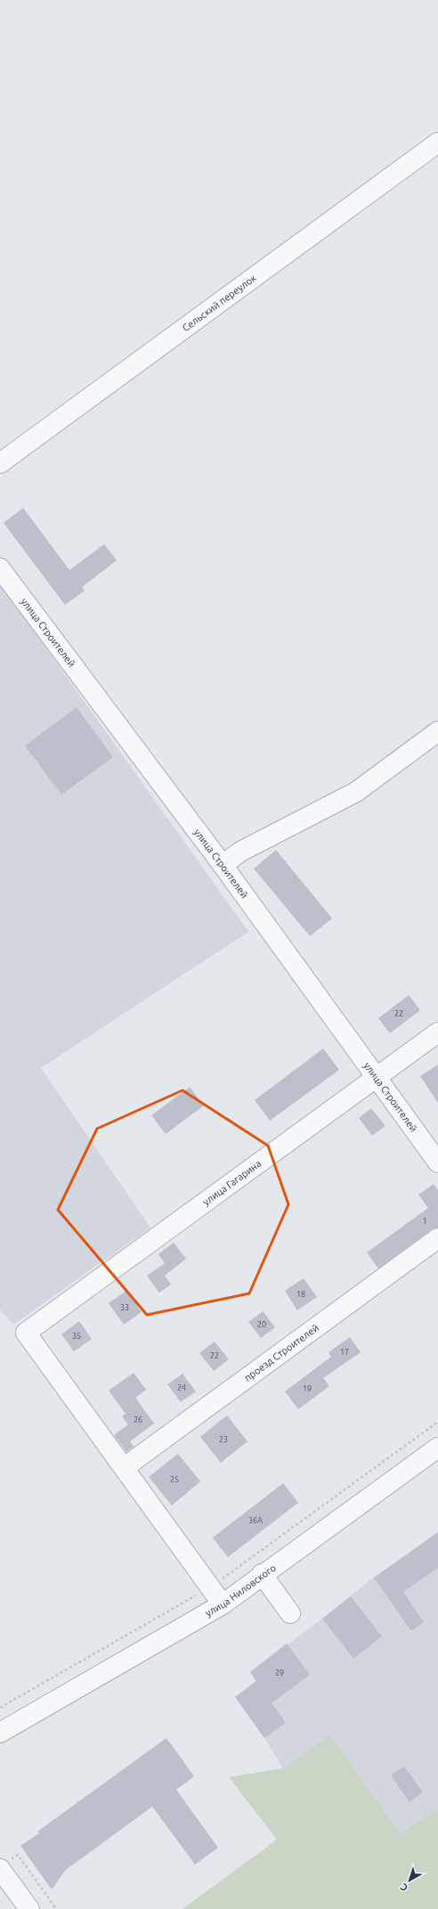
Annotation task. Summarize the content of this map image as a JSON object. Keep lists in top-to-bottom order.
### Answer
{
  "streets": {
    "street": [
      "Сельский переулок",
      "улица Строителей",
      "улица Гагарина",
      "проезд Строителей",
      "улица Ниловского"
    ]
  },
  "crossings": [
    ["улица Строителей", "улица Гагарина"],
    ["улица Гагарина", "проезд Строителей"]
  ],
  "house_numbers": [
    "22",
    "1",
    "18",
    "33",
    "20",
    "35",
    "17",
    "22",
    "24",
    "19",
    "26",
    "23",
    "25",
    "36А",
    "29"
  ],
  "north": "bottom left"
}
